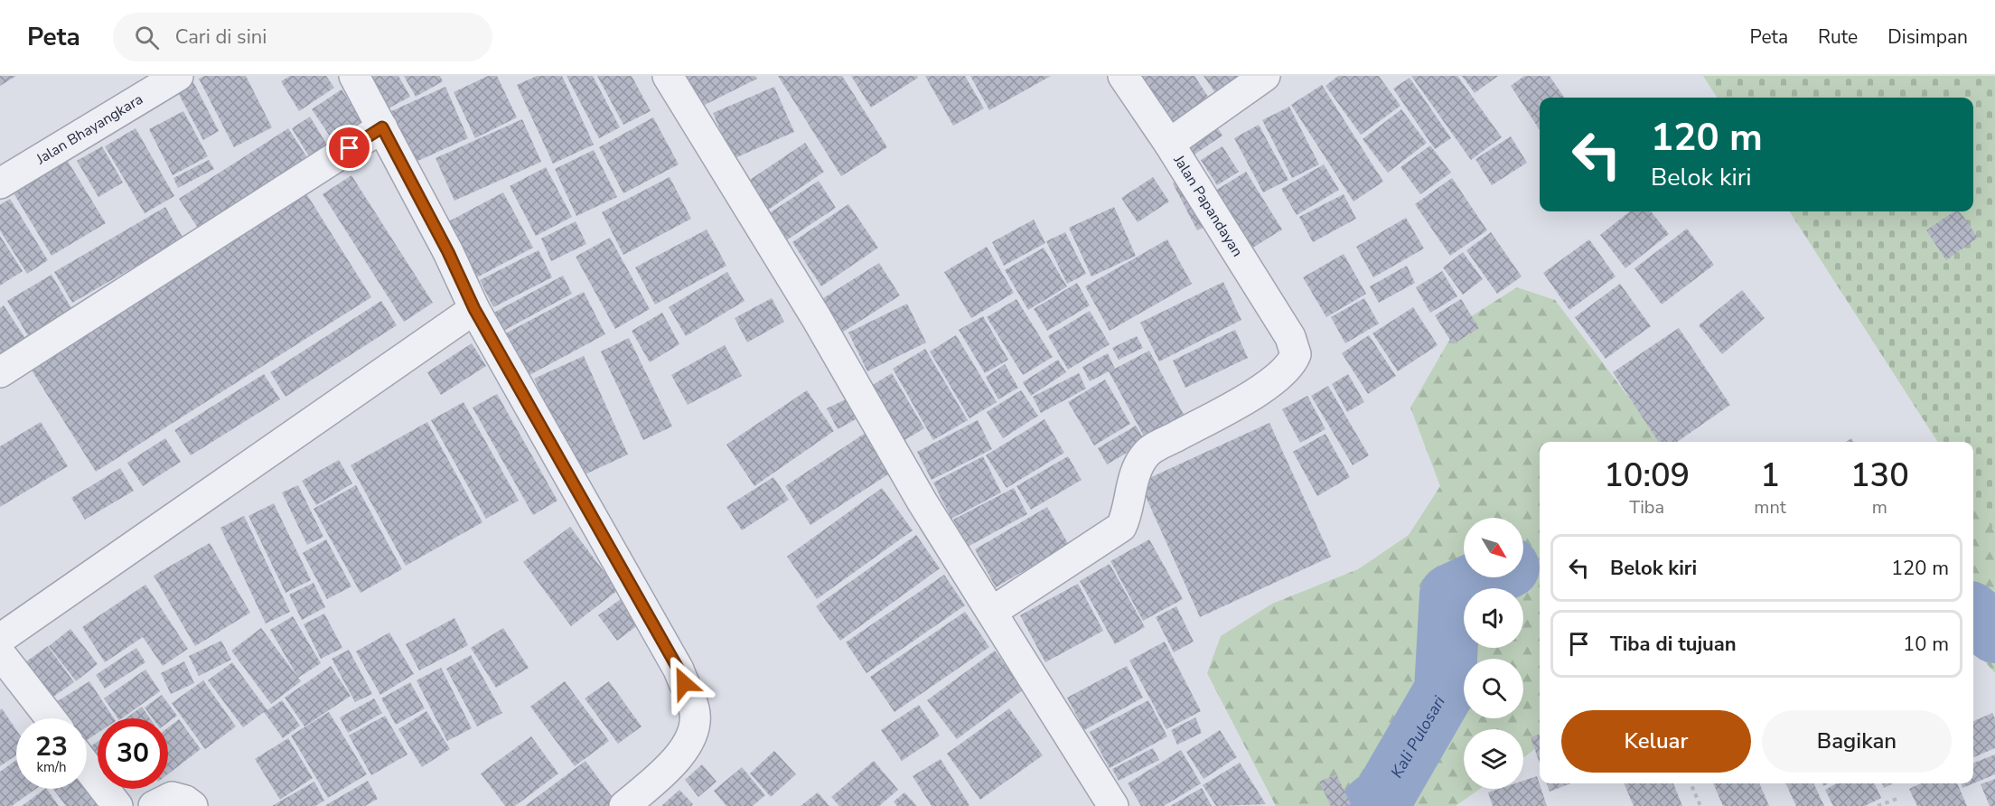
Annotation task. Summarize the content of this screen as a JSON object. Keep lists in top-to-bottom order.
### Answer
{
  "streets": {
    "street": ["Jalan Bhayangkara", "Jalan Papandayan"]
  },
  "water": ["Kali Pulosari"],
  "north": "bottom right",
  "page": {
    "header": "Peta",
    "search": "Cari di sini",
    "nav": ["Peta", "Rute", "Disimpan"],
    "turn": ["120 m", "Belok kiri"],
    "eta": [
      "10:09",
      "Tiba",
      "1",
      "mnt",
      "130",
      "m"
    ],
    "list": [
      {
        "name": "Belok kiri",
        "value": "120 m"
      },
      {
        "name": "Tiba di tujuan",
        "value": "10 m"
      }
    ],
    "buttons": ["Keluar", "Bagikan"],
    "speed": "23 km/h",
    "limit": "30"
  }
}
